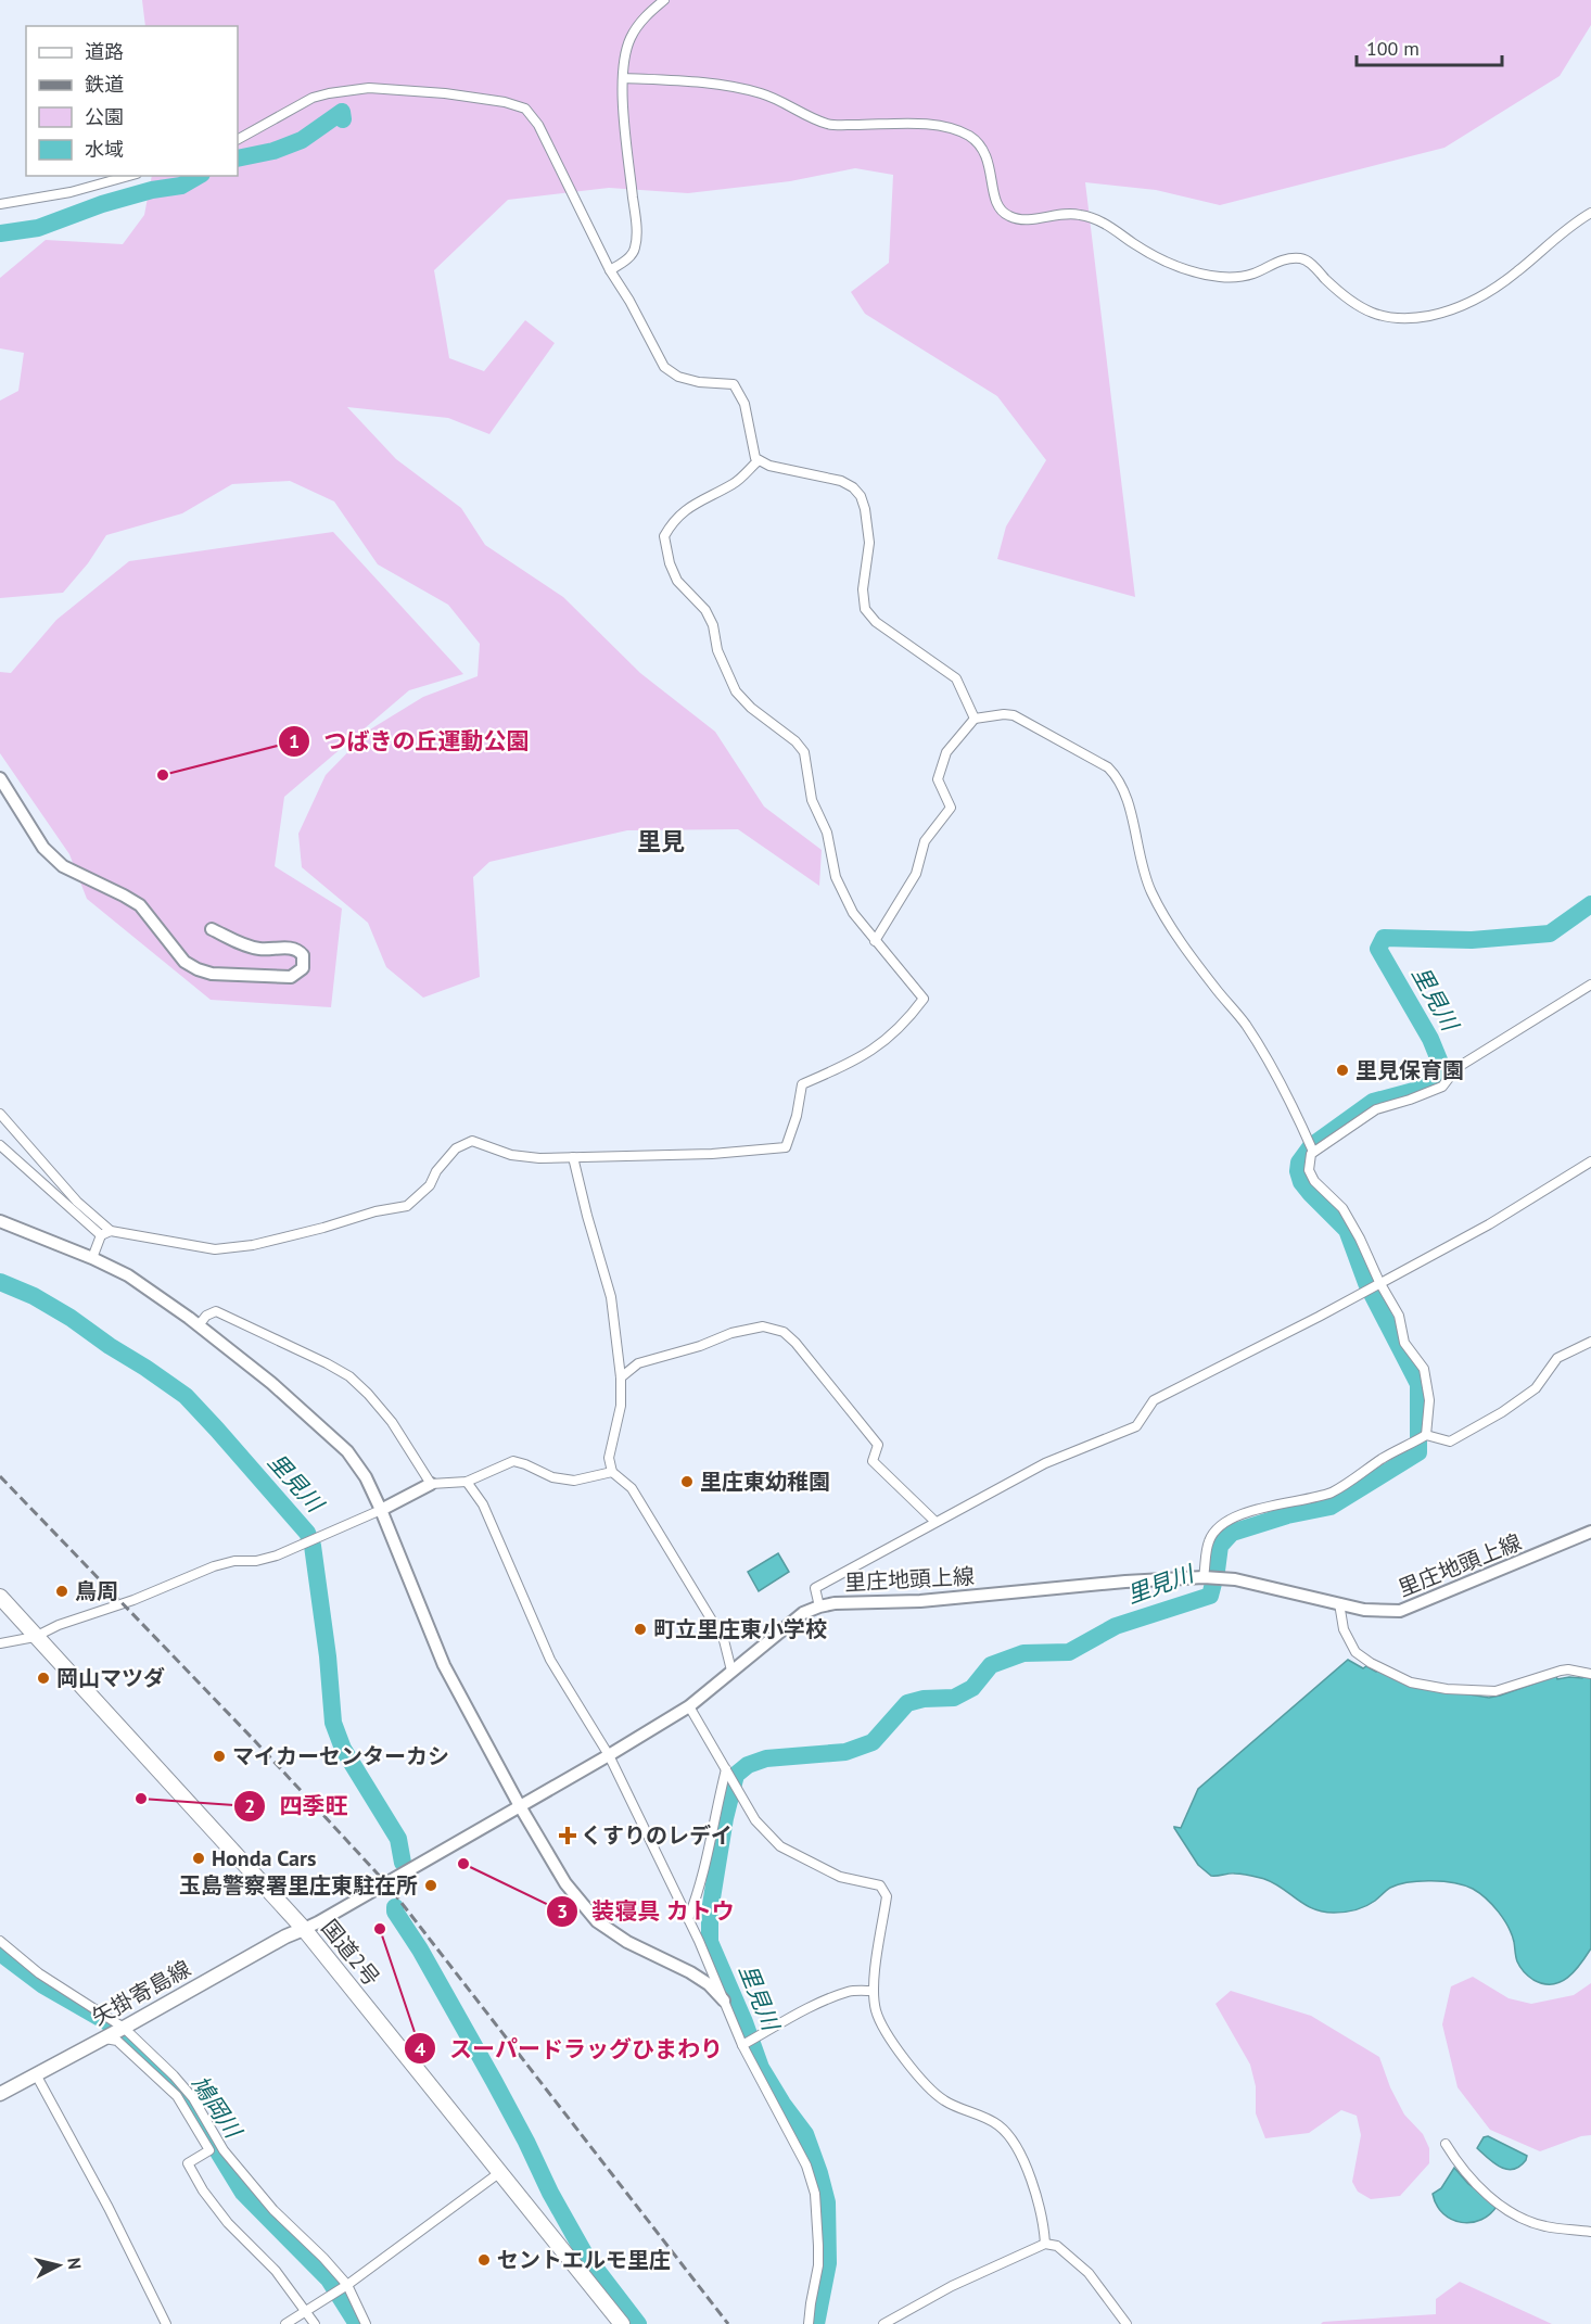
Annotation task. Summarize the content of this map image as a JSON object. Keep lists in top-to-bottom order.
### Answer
{
  "streets": {
    "highway": ["国道2号"],
    "main road": ["矢掛寄島線"],
    "street": ["里庄地頭上線"]
  },
  "crossings": [
    ["里庄地頭上線", "国道2号"],
    ["里庄地頭上線", "矢掛寄島線"],
    ["国道2号", "矢掛寄島線"]
  ],
  "districts": ["里見"],
  "water": ["里見川", "鳩岡川"],
  "places": {
    "other": [
      "つばきの丘運動公園",
      "里見保育園",
      "里庄東幼稚園",
      "鳥周",
      "町立里庄東小学校",
      "岡山マツダ",
      "マイカーセンターカシ",
      "四季旺",
      "Honda Cars",
      "装寝具 カトウ",
      "玉島警察署里庄東駐在所",
      "スーパードラッグひまわり",
      "セントエルモ里庄"
    ],
    "health": ["くすりのレデイ"]
  },
  "legend": [
    "道路",
    "鉄道",
    "公園",
    "水域"
  ],
  "scale_bar": "100 m",
  "north": "right"
}
